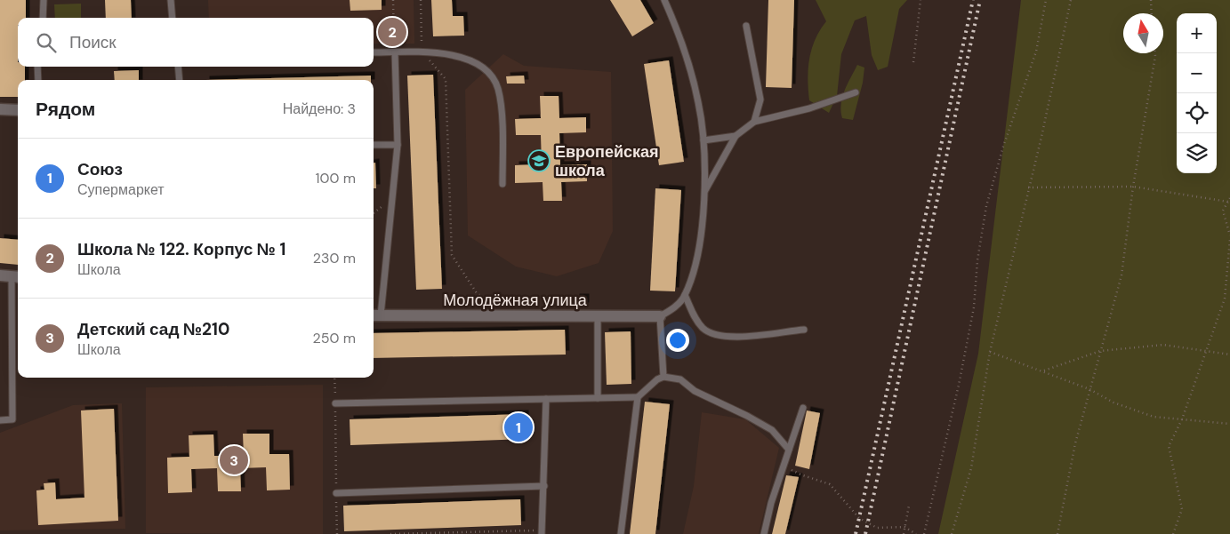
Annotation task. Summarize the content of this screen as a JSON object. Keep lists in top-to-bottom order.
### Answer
{
  "streets": {
    "street": ["Молодёжная улица"]
  },
  "places": {
    "school or university": ["Европейская школа"]
  },
  "north": "top",
  "page": {
    "map_buttons": ["+", "−"],
    "pins": ["2", "1", "3"],
    "search": "Поиск",
    "heading": ["Рядом", "Найдено: 3"],
    "list": [
      {
        "mark": "1",
        "name": "Союз",
        "note": "Супермаркет",
        "value": "100 m"
      },
      {
        "mark": "2",
        "name": "Школа № 122. Корпус № 1",
        "note": "Школа",
        "value": "230 m"
      },
      {
        "mark": "3",
        "name": "Детский сад №210",
        "note": "Школа",
        "value": "250 m"
      }
    ]
  }
}
